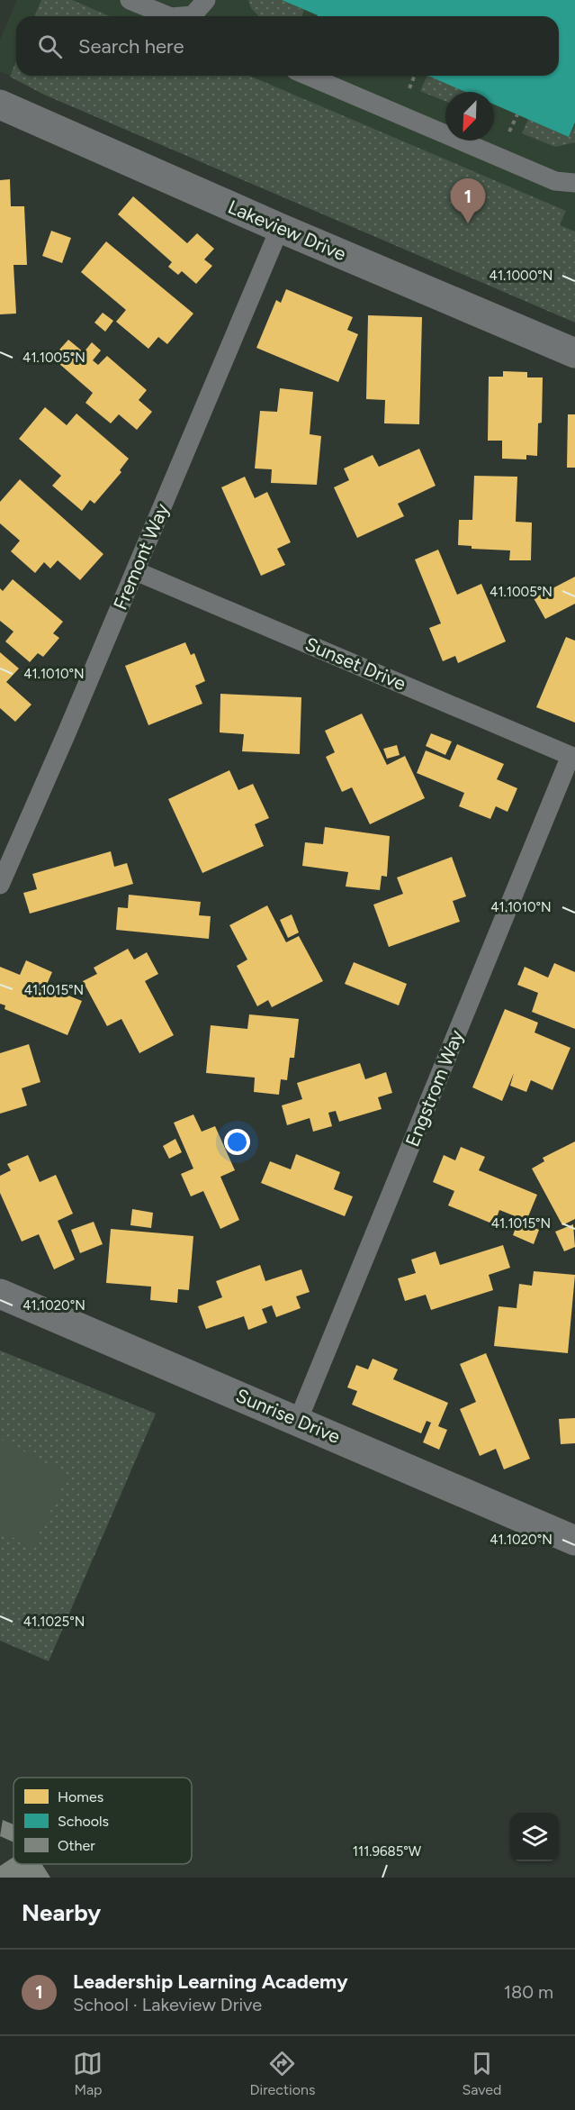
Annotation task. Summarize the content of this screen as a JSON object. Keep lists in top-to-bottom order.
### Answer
{
  "streets": {
    "street": ["Lakeview Drive", "Sunrise Drive"],
    "lane": ["Fremont Way", "Sunset Drive", "Engstrom Way"]
  },
  "crossings": [
    ["Lakeview Drive", "Fremont Way"],
    ["Fremont Way", "Sunset Drive"],
    ["Sunset Drive", "Engstrom Way"],
    ["Engstrom Way", "Sunrise Drive"]
  ],
  "legend": ["Homes", "Schools", "Other"],
  "north": "bottom left",
  "page": {
    "search": "Search here",
    "pins": "1",
    "heading": "Nearby",
    "list": [
      {
        "mark": "1",
        "name": "Leadership Learning Academy",
        "note": "School · Lakeview Drive",
        "value": "180 m"
      }
    ],
    "nav": ["Map", "Directions", "Saved"]
  },
  "coordinates": [
    "41.1000°N",
    "41.1005°N",
    "41.1010°N",
    "41.1015°N",
    "41.1020°N",
    "41.1025°N",
    "111.9685°W"
  ]
}
